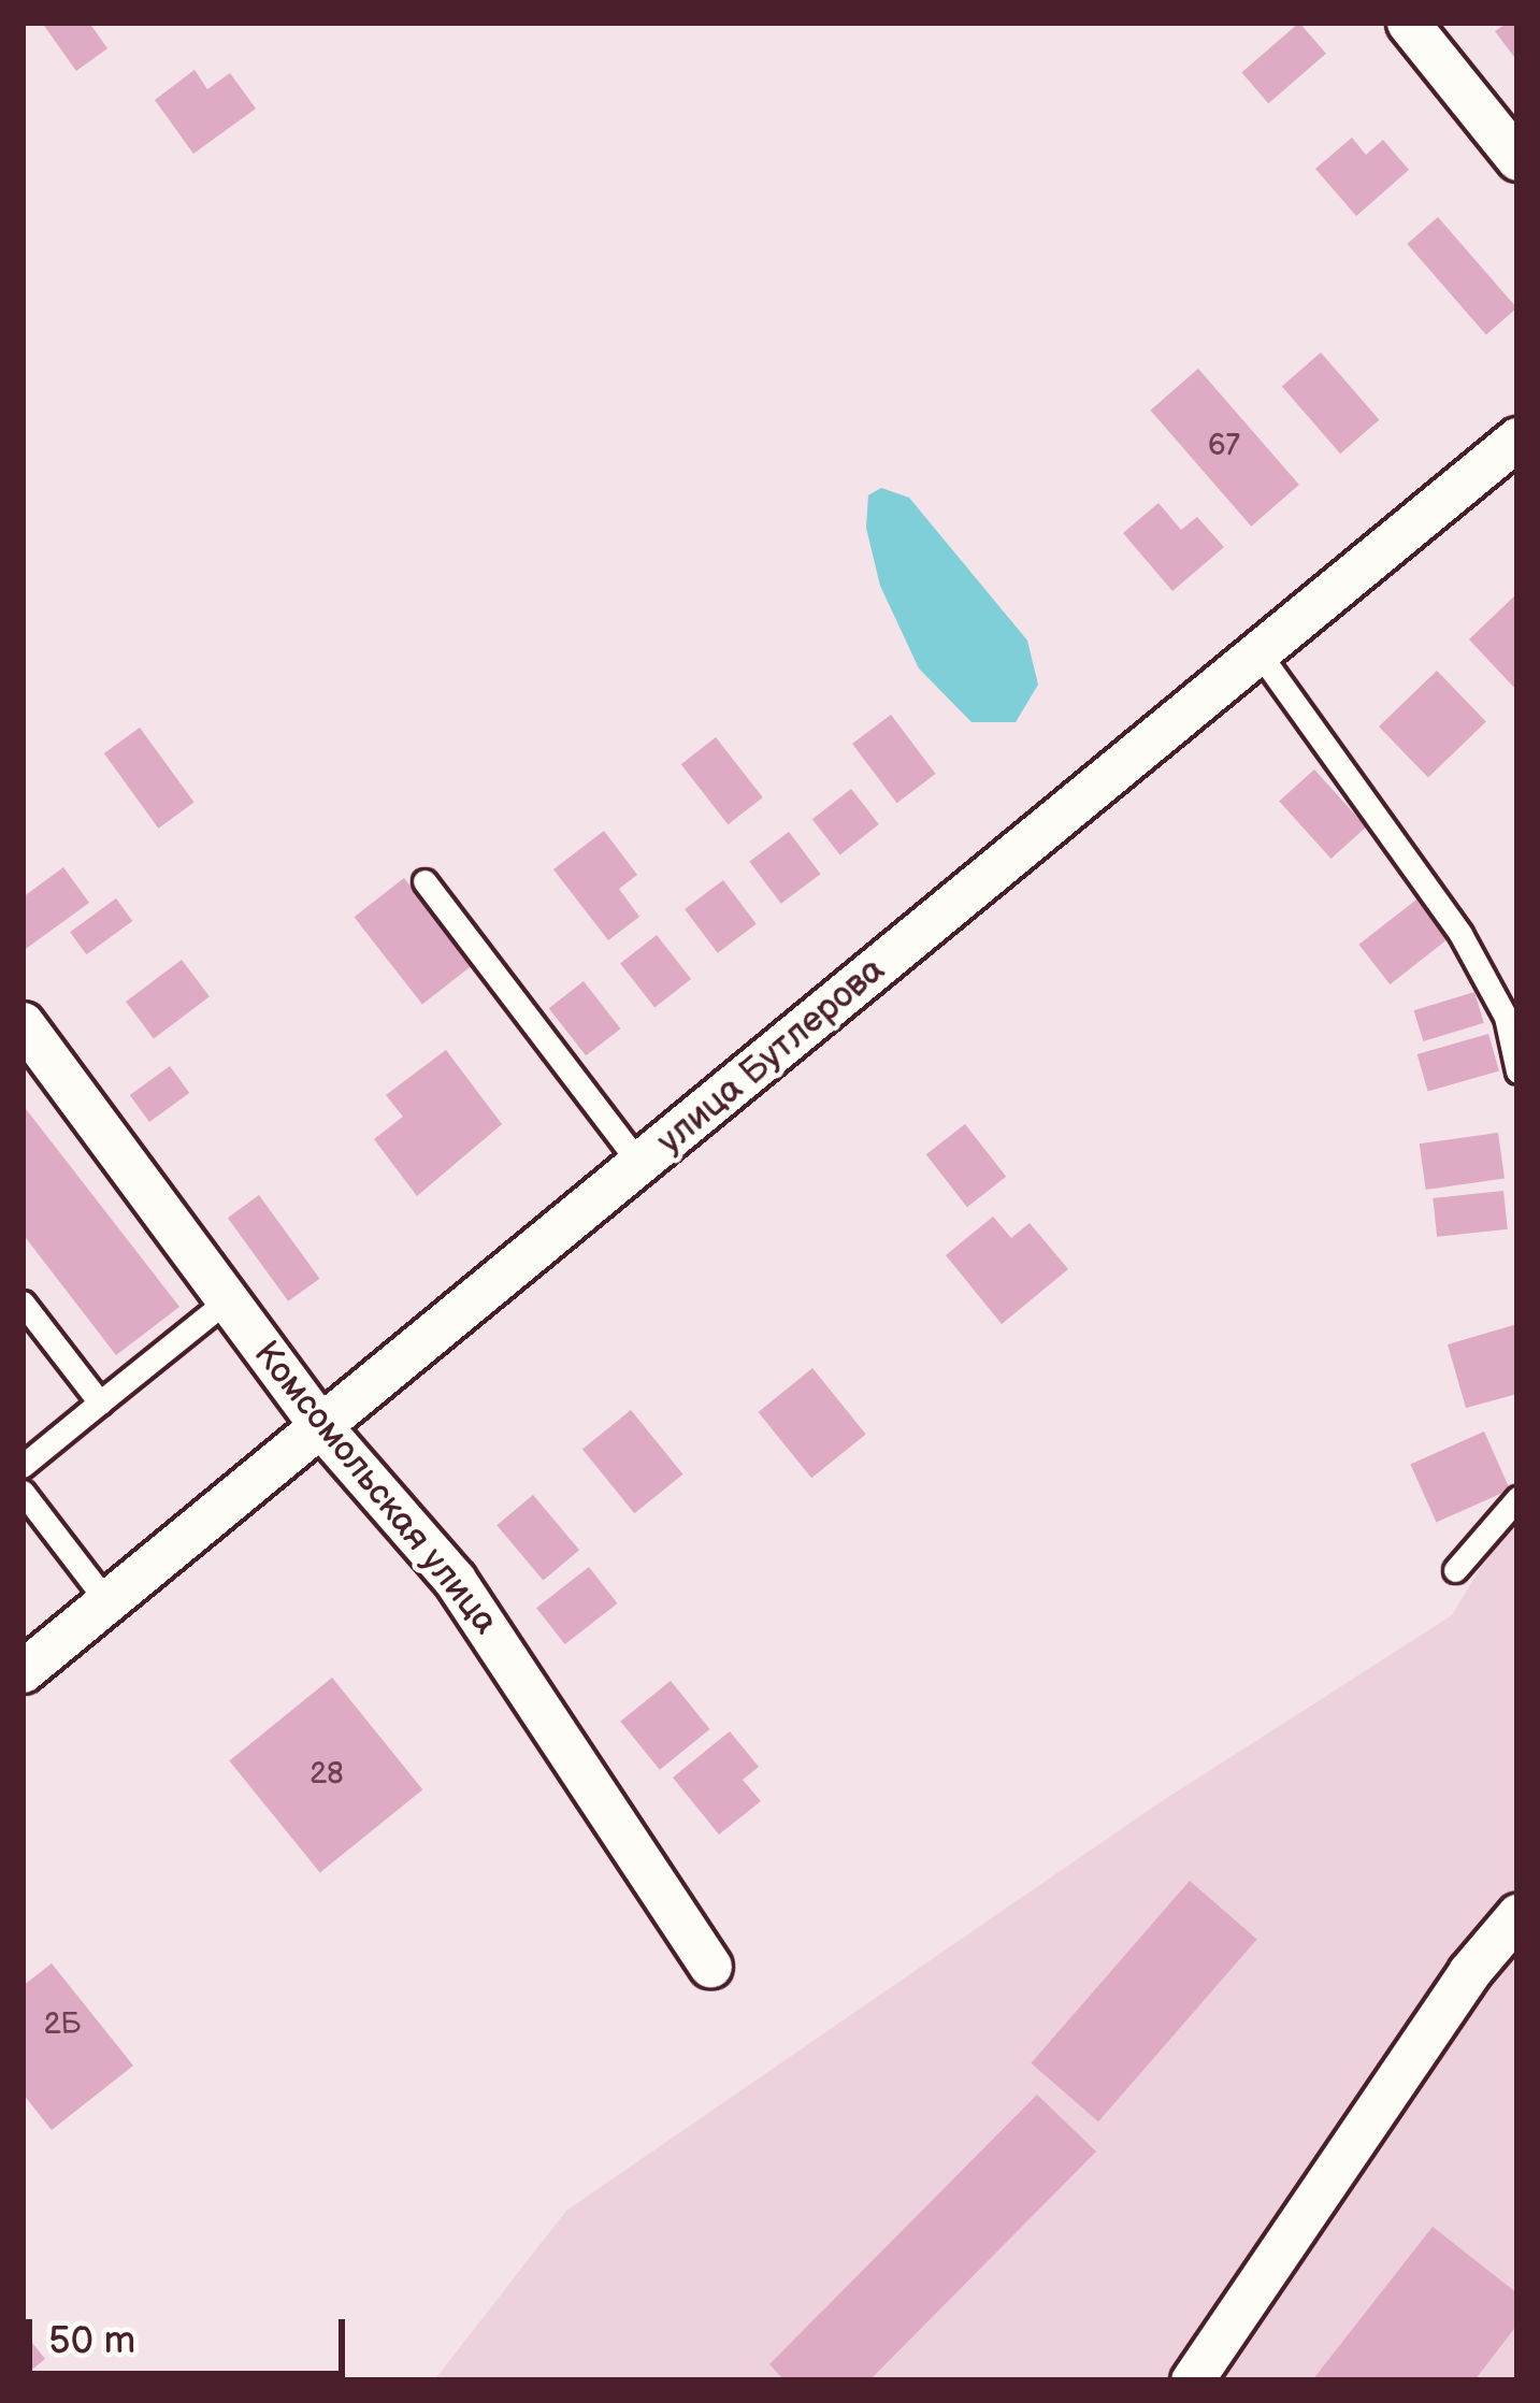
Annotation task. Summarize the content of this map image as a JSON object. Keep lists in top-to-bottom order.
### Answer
{
  "streets": {
    "street": ["улица Бутлерова", "Комсомольская улица"]
  },
  "crossings": [
    ["улица Бутлерова", "Комсомольская улица"]
  ],
  "house_numbers": ["67", "28", "2Б"],
  "scale_bar": "50 m"
}
